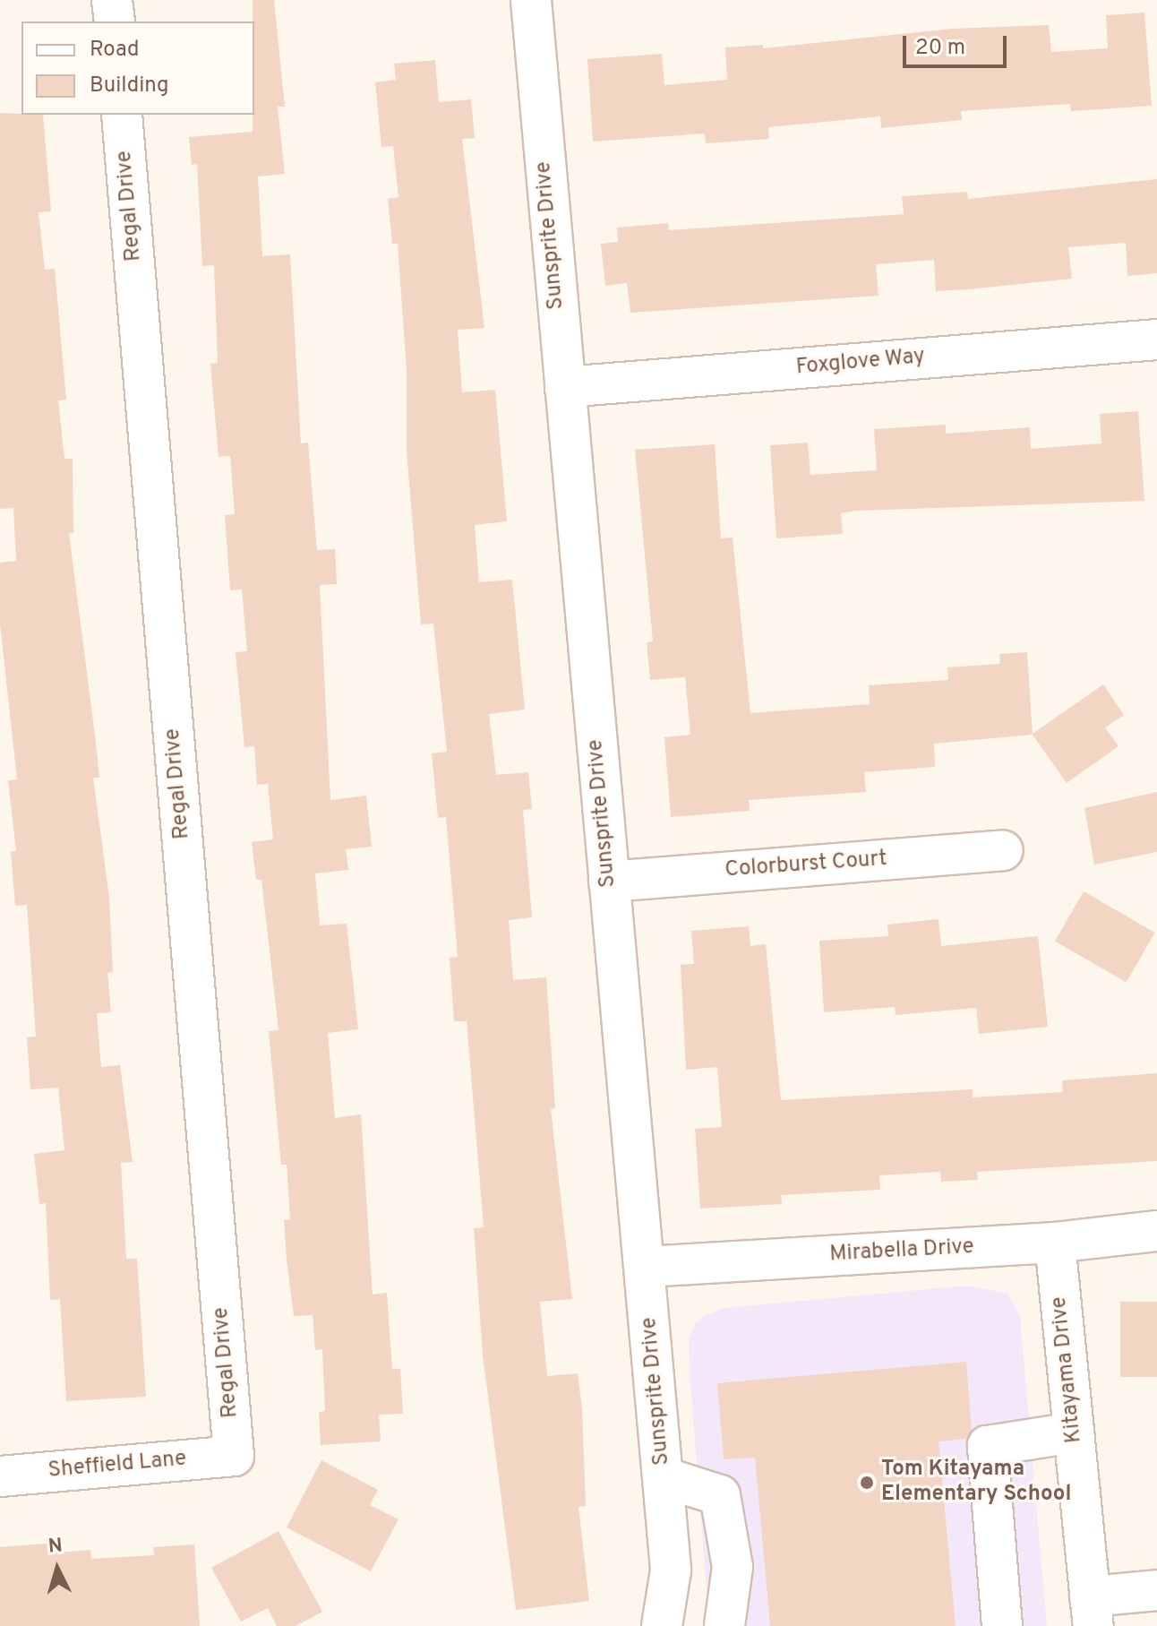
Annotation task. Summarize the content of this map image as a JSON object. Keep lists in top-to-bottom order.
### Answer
{
  "streets": {
    "street": [
      "Regal Drive",
      "Sunsprite Drive",
      "Foxglove Way",
      "Colorburst Court",
      "Mirabella Drive",
      "Kitayama Drive",
      "Sheffield Lane"
    ]
  },
  "crossings": [
    ["Regal Drive", "Sheffield Lane"],
    ["Sunsprite Drive", "Foxglove Way"],
    ["Sunsprite Drive", "Colorburst Court"],
    ["Sunsprite Drive", "Mirabella Drive"],
    ["Mirabella Drive", "Kitayama Drive"]
  ],
  "places": ["Tom Kitayama Elementary School"],
  "legend": ["Road", "Building"],
  "scale_bar": "20 m",
  "north": "top"
}
